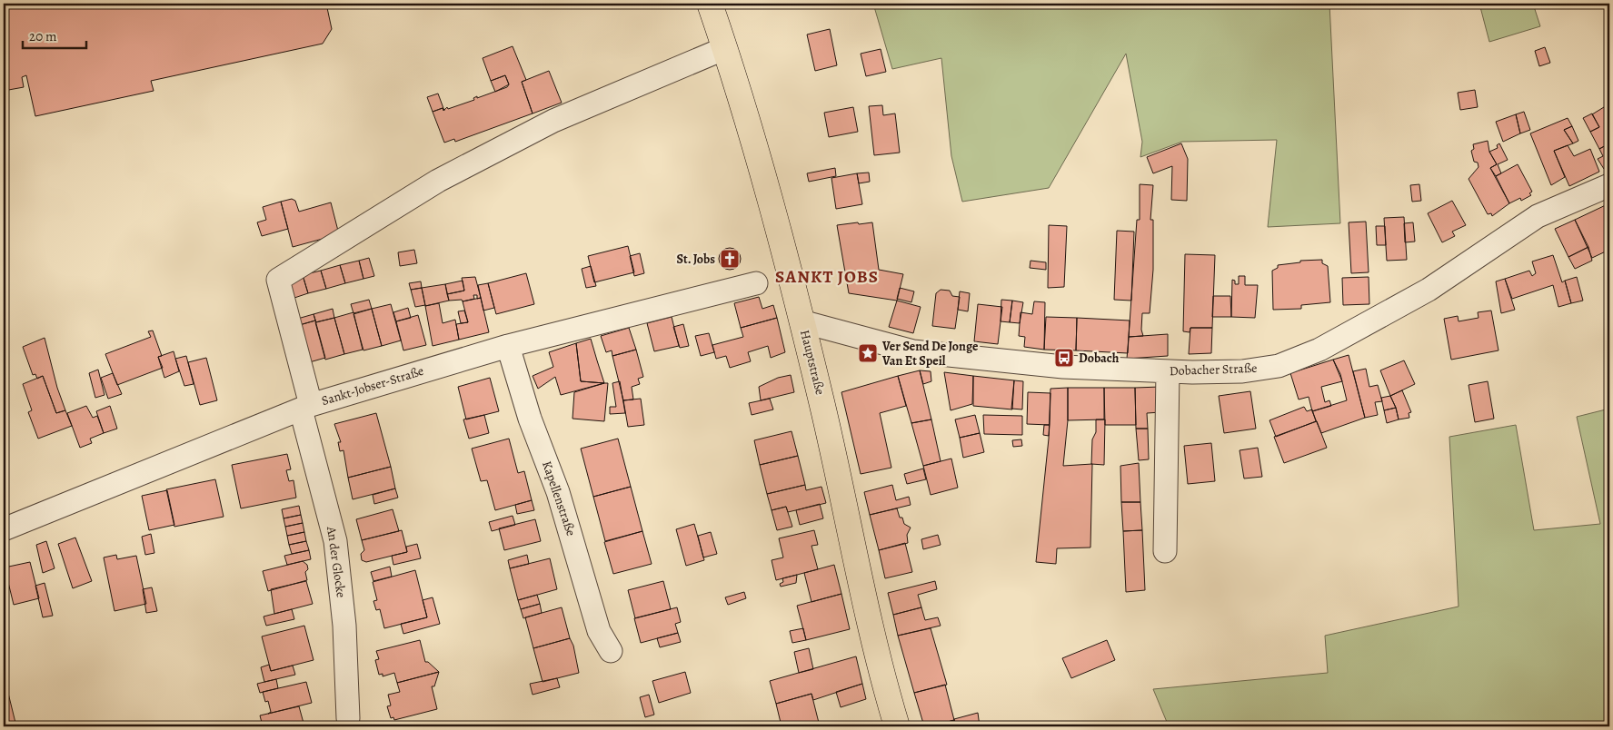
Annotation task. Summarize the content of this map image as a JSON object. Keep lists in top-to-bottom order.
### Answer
{
  "streets": {
    "main road": ["Hauptstraße"],
    "street": [
      "Dobacher Straße",
      "Sankt-Jobser-Straße",
      "Kapellenstraße",
      "An der Glocke"
    ]
  },
  "crossings": [
    ["Hauptstraße", "Dobacher Straße"],
    ["Hauptstraße", "An der Glocke"],
    ["Sankt-Jobser-Straße", "Kapellenstraße"],
    ["Sankt-Jobser-Straße", "An der Glocke"]
  ],
  "districts": ["SANKT JOBS"],
  "places": {
    "church": ["St. Jobs"],
    "place": ["Ver Send De Jonge Van Et Speil"],
    "bus stop": ["Dobach"]
  },
  "scale_bar": "20 m"
}
